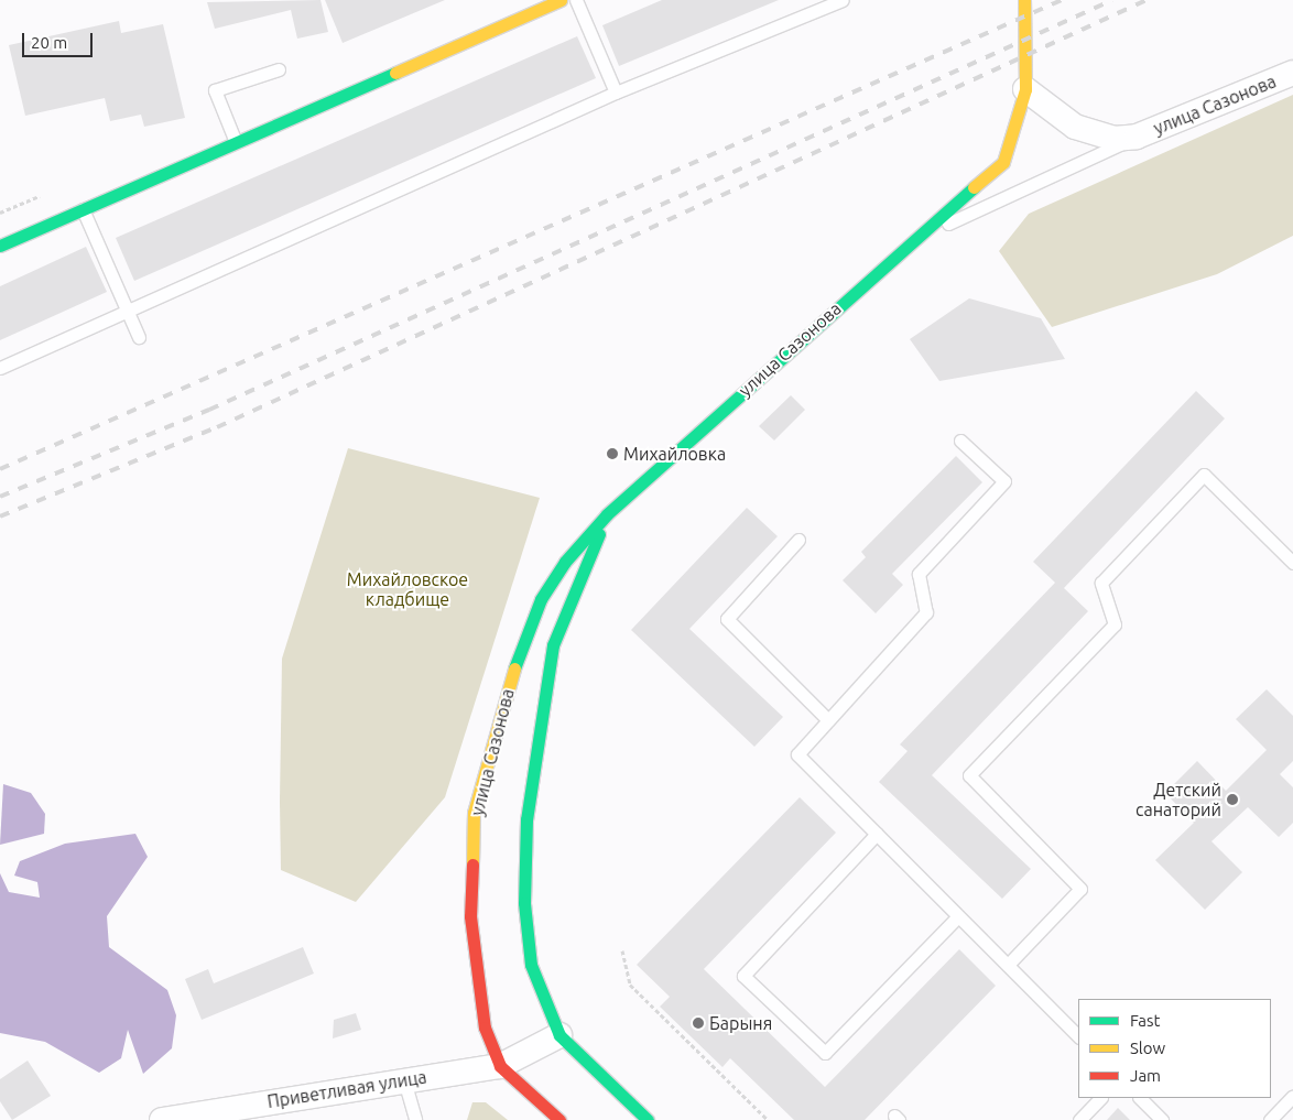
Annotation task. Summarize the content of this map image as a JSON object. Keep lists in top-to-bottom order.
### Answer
{
  "streets": {
    "main road": ["улица Сазонова"],
    "street": ["Приветливая улица"]
  },
  "crossings": [
    ["улица Сазонова", "Приветливая улица"]
  ],
  "parks": ["Михайловское кладбище"],
  "places": ["Михайловка", "Детский санаторий", "Барыня"],
  "legend": ["Fast", "Slow", "Jam"],
  "scale_bar": "20 m"
}
